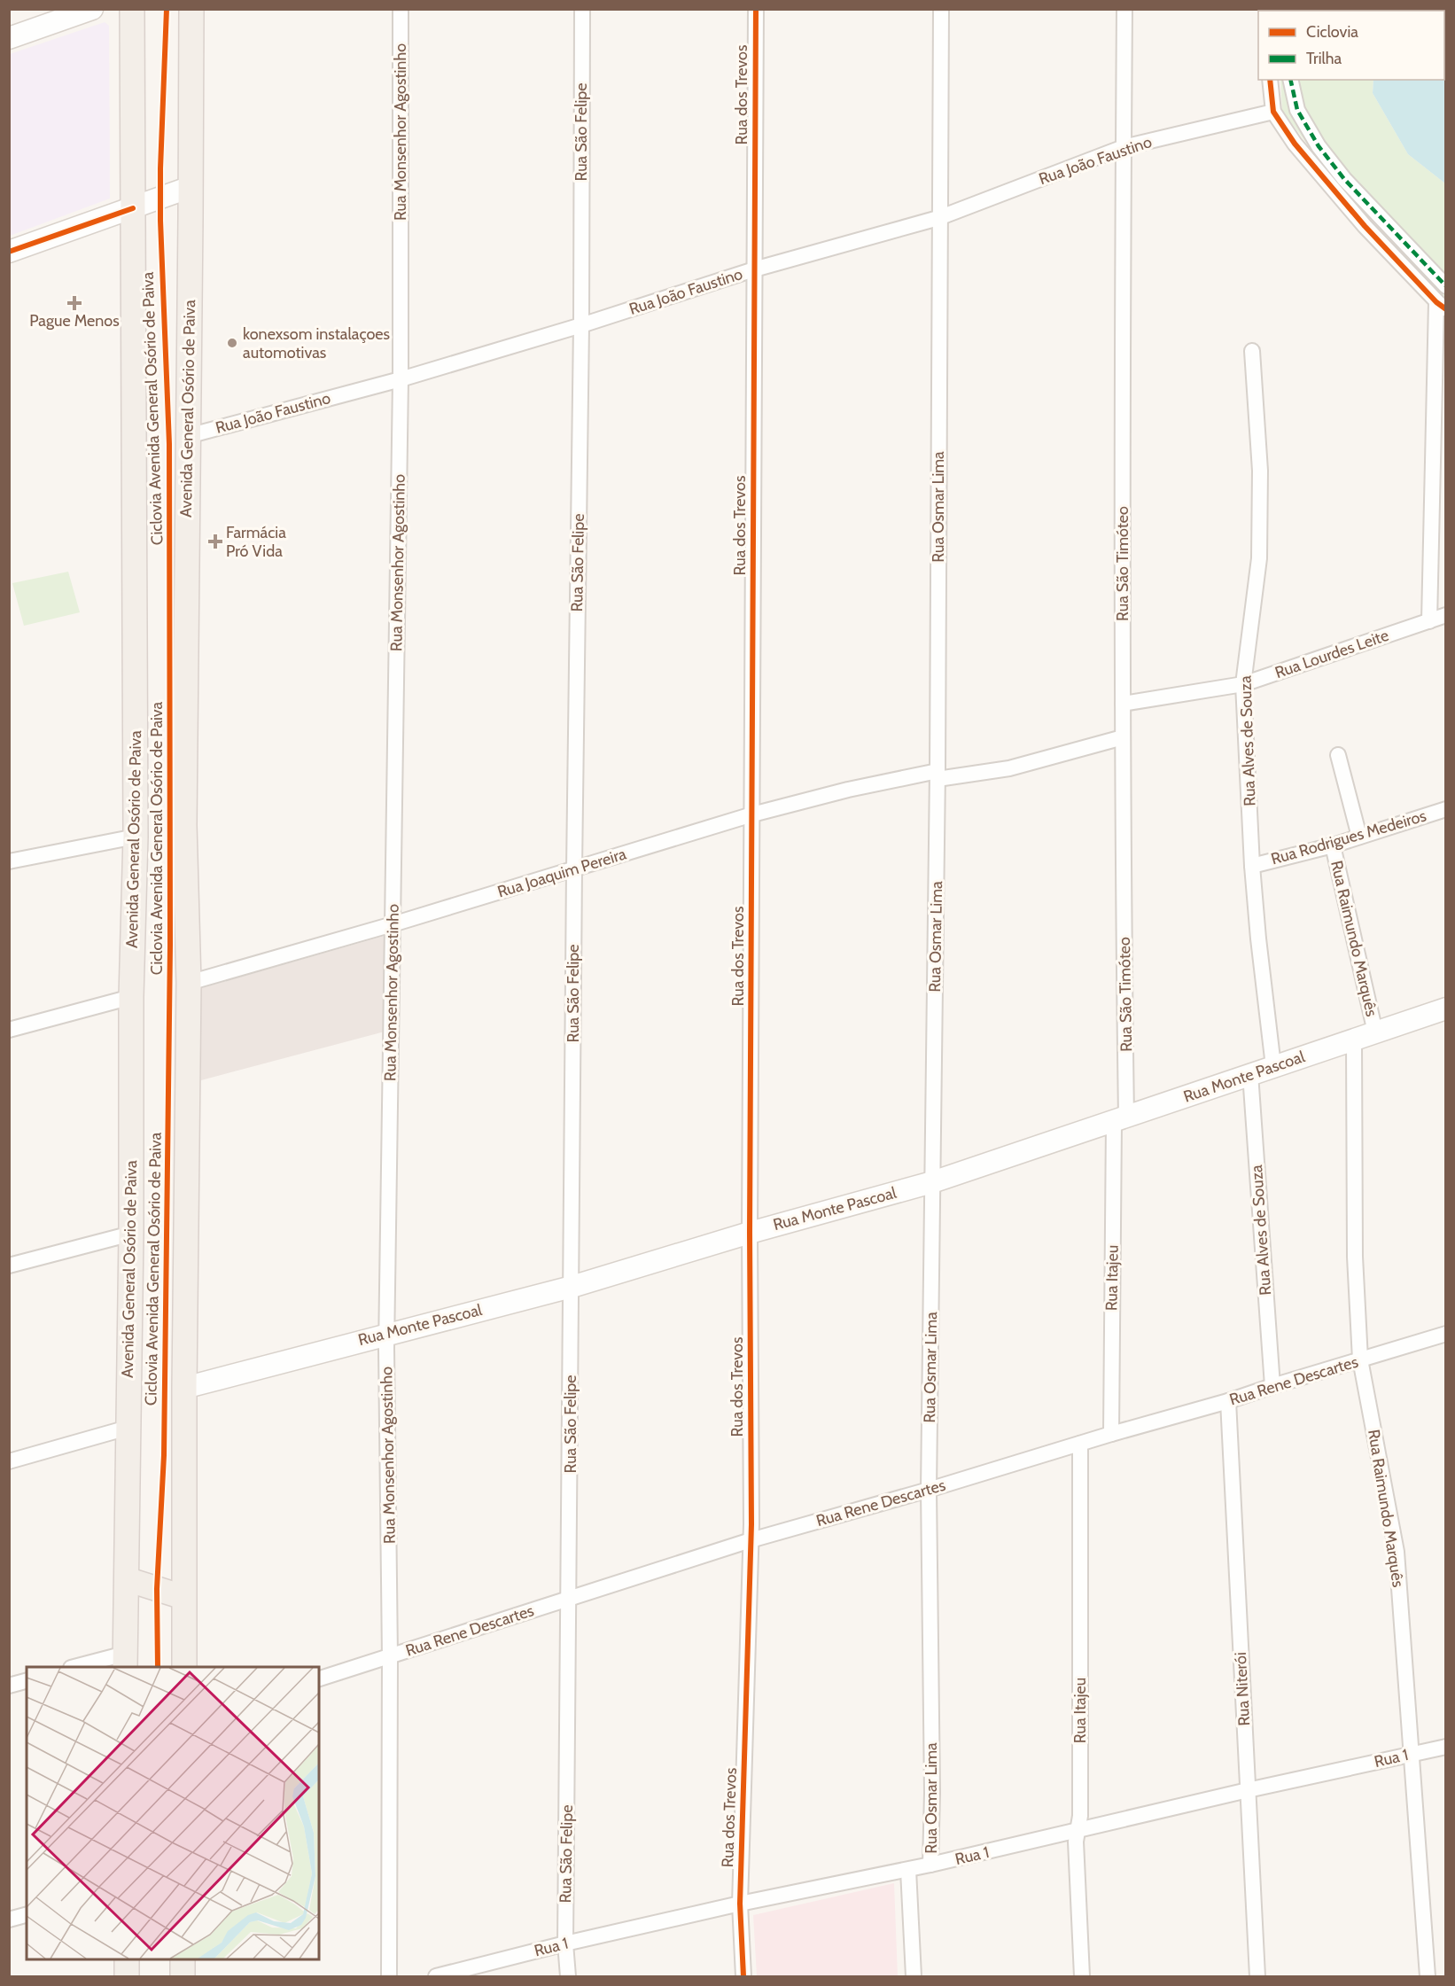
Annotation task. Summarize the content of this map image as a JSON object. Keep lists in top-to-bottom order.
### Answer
{
  "streets": {
    "main road": ["Avenida General Osório de Paiva"],
    "street": [
      "Rua dos Trevos",
      "Rua Monsenhor Agostinho",
      "Rua São Felipe",
      "Rua João Faustino",
      "Rua Osmar Lima",
      "Rua São Timóteo",
      "Rua Lourdes Leite",
      "Rua Alves de Souza",
      "Rua Rodrigues Medeiros",
      "Rua Joaquim Pereira",
      "Rua Raimundo Marquês",
      "Rua Monte Pascoal",
      "Rua Itajeu",
      "Rua Rene Descartes",
      "Rua Niterói",
      "Rua 1"
    ],
    "cycle path": ["Ciclovia Avenida General Osório de Paiva"]
  },
  "crossings": [
    ["Rua dos Trevos", "Rua João Faustino"],
    ["Rua dos Trevos", "Rua Joaquim Pereira"],
    ["Rua dos Trevos", "Rua Monte Pascoal"],
    ["Rua dos Trevos", "Rua Rene Descartes"],
    ["Rua dos Trevos", "Rua 1"],
    ["Rua Monsenhor Agostinho", "Rua João Faustino"],
    ["Rua Monsenhor Agostinho", "Rua Joaquim Pereira"],
    ["Rua Monsenhor Agostinho", "Rua Monte Pascoal"],
    ["Rua Monsenhor Agostinho", "Rua Rene Descartes"],
    ["Rua São Felipe", "Rua João Faustino"],
    ["Rua São Felipe", "Rua Joaquim Pereira"],
    ["Rua São Felipe", "Rua Monte Pascoal"],
    ["Rua São Felipe", "Rua Rene Descartes"],
    ["Rua São Felipe", "Rua 1"],
    ["Rua João Faustino", "Avenida General Osório de Paiva"],
    ["Rua João Faustino", "Rua Osmar Lima"],
    ["Rua João Faustino", "Rua São Timóteo"],
    ["Avenida General Osório de Paiva", "Rua Joaquim Pereira"],
    ["Avenida General Osório de Paiva", "Rua Monte Pascoal"],
    ["Rua Osmar Lima", "Rua Joaquim Pereira"],
    ["Rua Osmar Lima", "Rua Monte Pascoal"],
    ["Rua Osmar Lima", "Rua Rene Descartes"],
    ["Rua Osmar Lima", "Rua 1"],
    ["Rua São Timóteo", "Rua Lourdes Leite"],
    ["Rua São Timóteo", "Rua Joaquim Pereira"],
    ["Rua São Timóteo", "Rua Monte Pascoal"],
    ["Rua São Timóteo", "Rua Itajeu"],
    ["Rua Lourdes Leite", "Rua Alves de Souza"],
    ["Rua Alves de Souza", "Rua Rodrigues Medeiros"],
    ["Rua Alves de Souza", "Rua Monte Pascoal"],
    ["Rua Alves de Souza", "Rua Rene Descartes"],
    ["Rua Rodrigues Medeiros", "Rua Raimundo Marquês"],
    ["Rua Raimundo Marquês", "Rua Monte Pascoal"],
    ["Rua Raimundo Marquês", "Rua Rene Descartes"],
    ["Rua Raimundo Marquês", "Rua 1"],
    ["Rua Monte Pascoal", "Rua Itajeu"],
    ["Rua Itajeu", "Rua Rene Descartes"],
    ["Rua Itajeu", "Rua 1"],
    ["Rua Rene Descartes", "Rua Niterói"],
    ["Rua Niterói", "Rua 1"]
  ],
  "places": {
    "health": ["Pague Menos", "Farmácia Pró Vida"],
    "other": ["konexsom instalaçoes automotivas"]
  },
  "legend": ["Ciclovia", "Trilha"]
}
